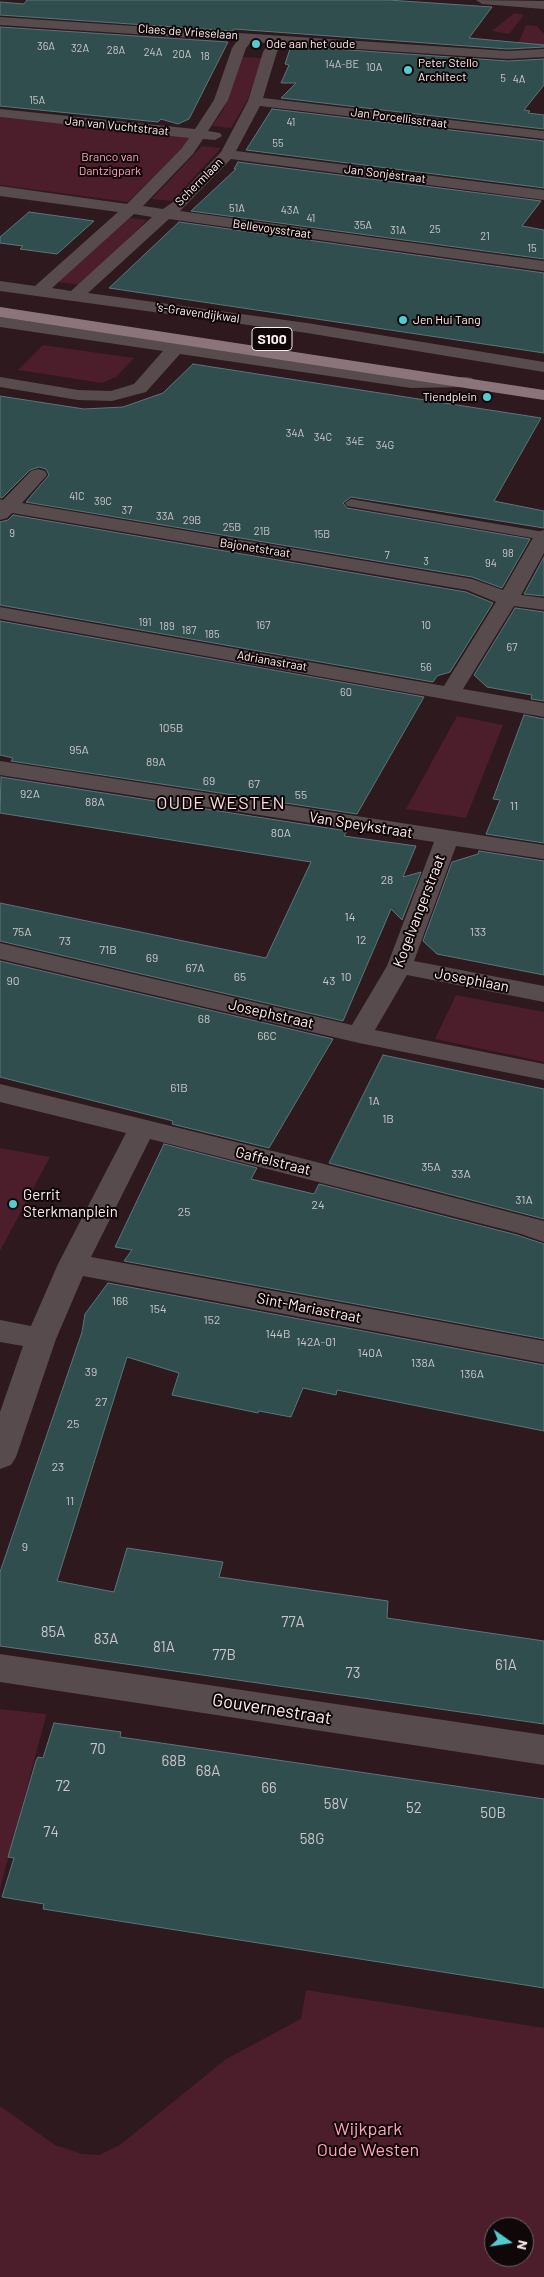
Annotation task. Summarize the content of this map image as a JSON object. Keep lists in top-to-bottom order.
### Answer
{
  "streets": {
    "main road": ["'s-Gravendijkwal", "S100"],
    "street": [
      "Claes de Vrieselaan",
      "Jan Porcellisstraat",
      "Jan van Vuchtstraat",
      "Jan Sonjéstraat",
      "Schermlaan",
      "Bellevoysstraat",
      "Bajonetstraat",
      "Adrianastraat",
      "Van Speykstraat",
      "Kogelvangerstraat",
      "Josephlaan",
      "Josephstraat",
      "Gaffelstraat",
      "Sint-Mariastraat",
      "Gouvernestraat"
    ]
  },
  "crossings": [
    ["Claes de Vrieselaan", "Schermlaan"],
    ["Jan Porcellisstraat", "Schermlaan"],
    ["Jan van Vuchtstraat", "Schermlaan"],
    ["Jan Sonjéstraat", "Schermlaan"],
    ["Schermlaan", "Bellevoysstraat"],
    ["Schermlaan", "'s-Gravendijkwal"],
    ["Van Speykstraat", "Kogelvangerstraat"],
    ["Kogelvangerstraat", "Josephlaan"],
    ["Kogelvangerstraat", "Josephstraat"]
  ],
  "districts": ["OUDE WESTEN"],
  "parks": ["Branco van Dantzigpark", "Wijkpark Oude Westen"],
  "places": [
    "Ode aan het oude",
    "Peter Stello Architect",
    "Jen Hui Tang",
    "Tiendplein",
    "Gerrit Sterkmanplein"
  ],
  "house_numbers": [
    "36A",
    "32A",
    "28A",
    "24A",
    "20A",
    "18",
    "14A-BE",
    "10A",
    "5",
    "4A",
    "15A",
    "41",
    "55",
    "51A",
    "43A",
    "41",
    "35A",
    "25",
    "31A",
    "21",
    "15",
    "34A",
    "34C",
    "34E",
    "34G",
    "41C",
    "39C",
    "37",
    "33A",
    "29B",
    "25B",
    "21B",
    "9",
    "15B",
    "98",
    "7",
    "3",
    "94",
    "191",
    "167",
    "10",
    "189",
    "187",
    "185",
    "67",
    "56",
    "60",
    "105B",
    "95A",
    "89A",
    "69",
    "67",
    "92A",
    "55",
    "88A",
    "11",
    "80A",
    "28",
    "14",
    "75A",
    "133",
    "12",
    "73",
    "71B",
    "69",
    "67A",
    "65",
    "10",
    "90",
    "43",
    "68",
    "66C",
    "61B",
    "1A",
    "1B",
    "35A",
    "33A",
    "31A",
    "24",
    "25",
    "166",
    "154",
    "152",
    "144B",
    "142A-01",
    "140A",
    "138A",
    "39",
    "136A",
    "27",
    "25",
    "23",
    "11",
    "9",
    "77A",
    "85A",
    "83A",
    "81A",
    "77B",
    "61A",
    "73",
    "70",
    "68B",
    "68A",
    "72",
    "66",
    "58V",
    "52",
    "50B",
    "74",
    "58G"
  ],
  "north": "right"
}
